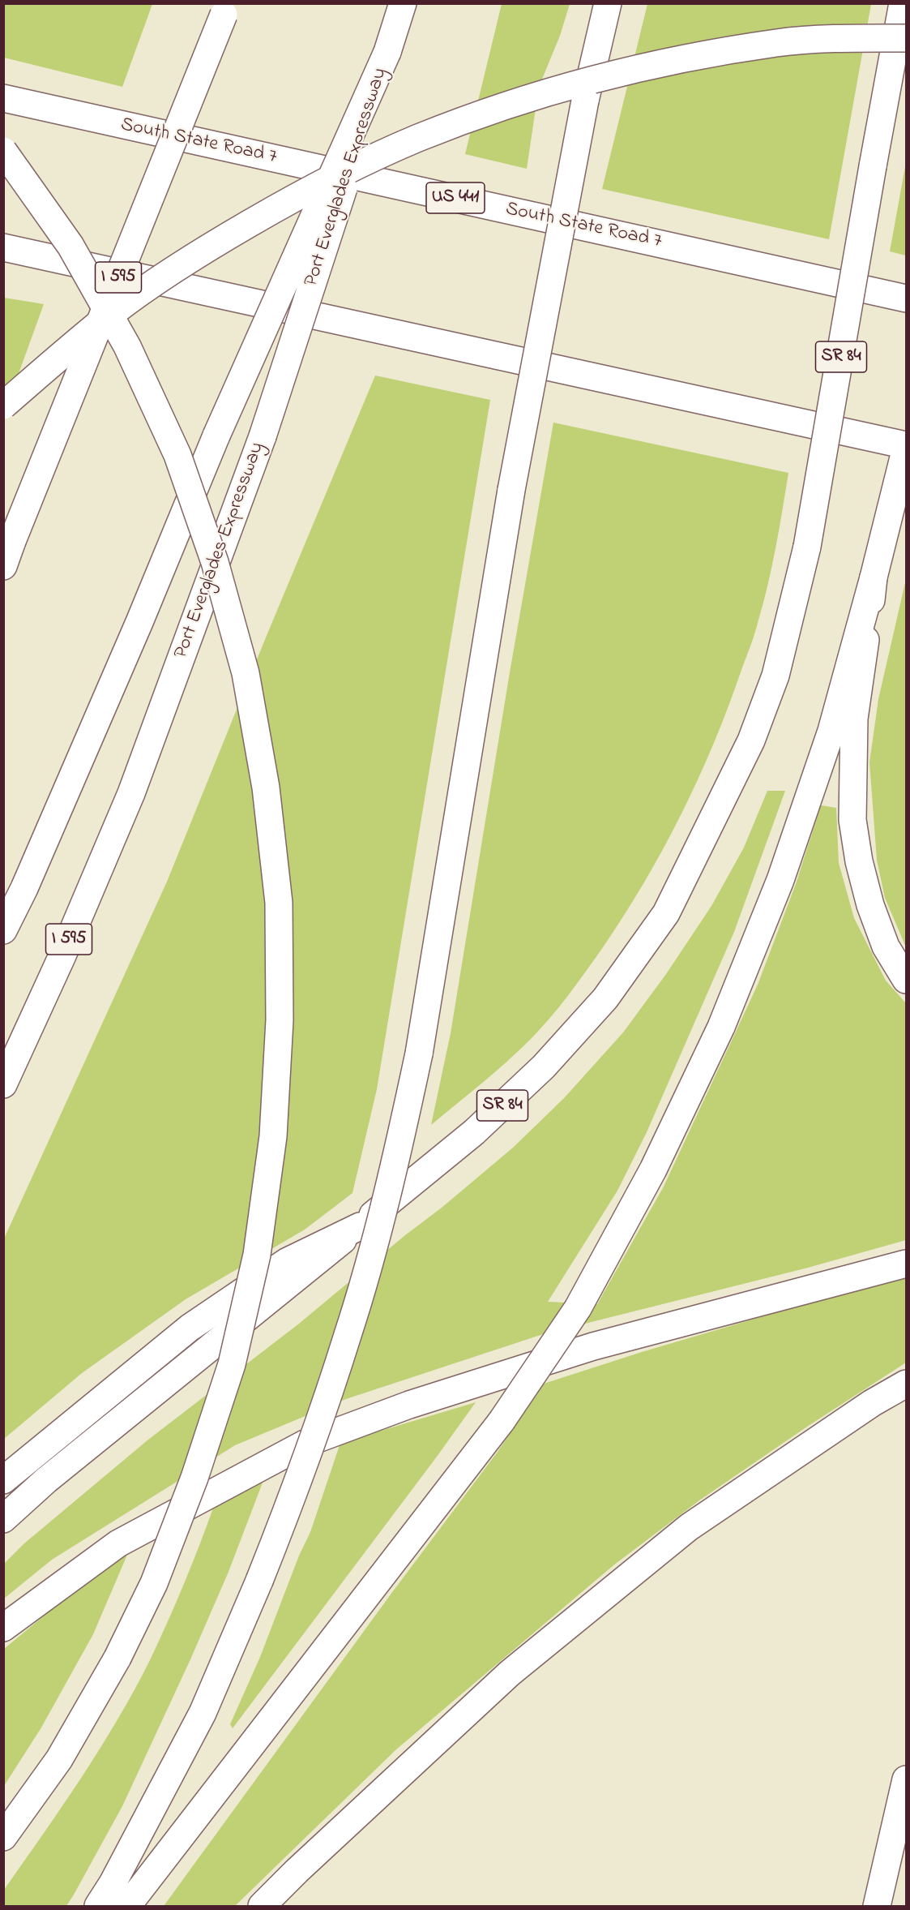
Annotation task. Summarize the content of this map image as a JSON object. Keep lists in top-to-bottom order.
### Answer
{
  "streets": {
    "main road": [
      "South State Road 7",
      "Port Everglades Expressway",
      "US 441",
      "I 595",
      "SR 84"
    ]
  }
}
